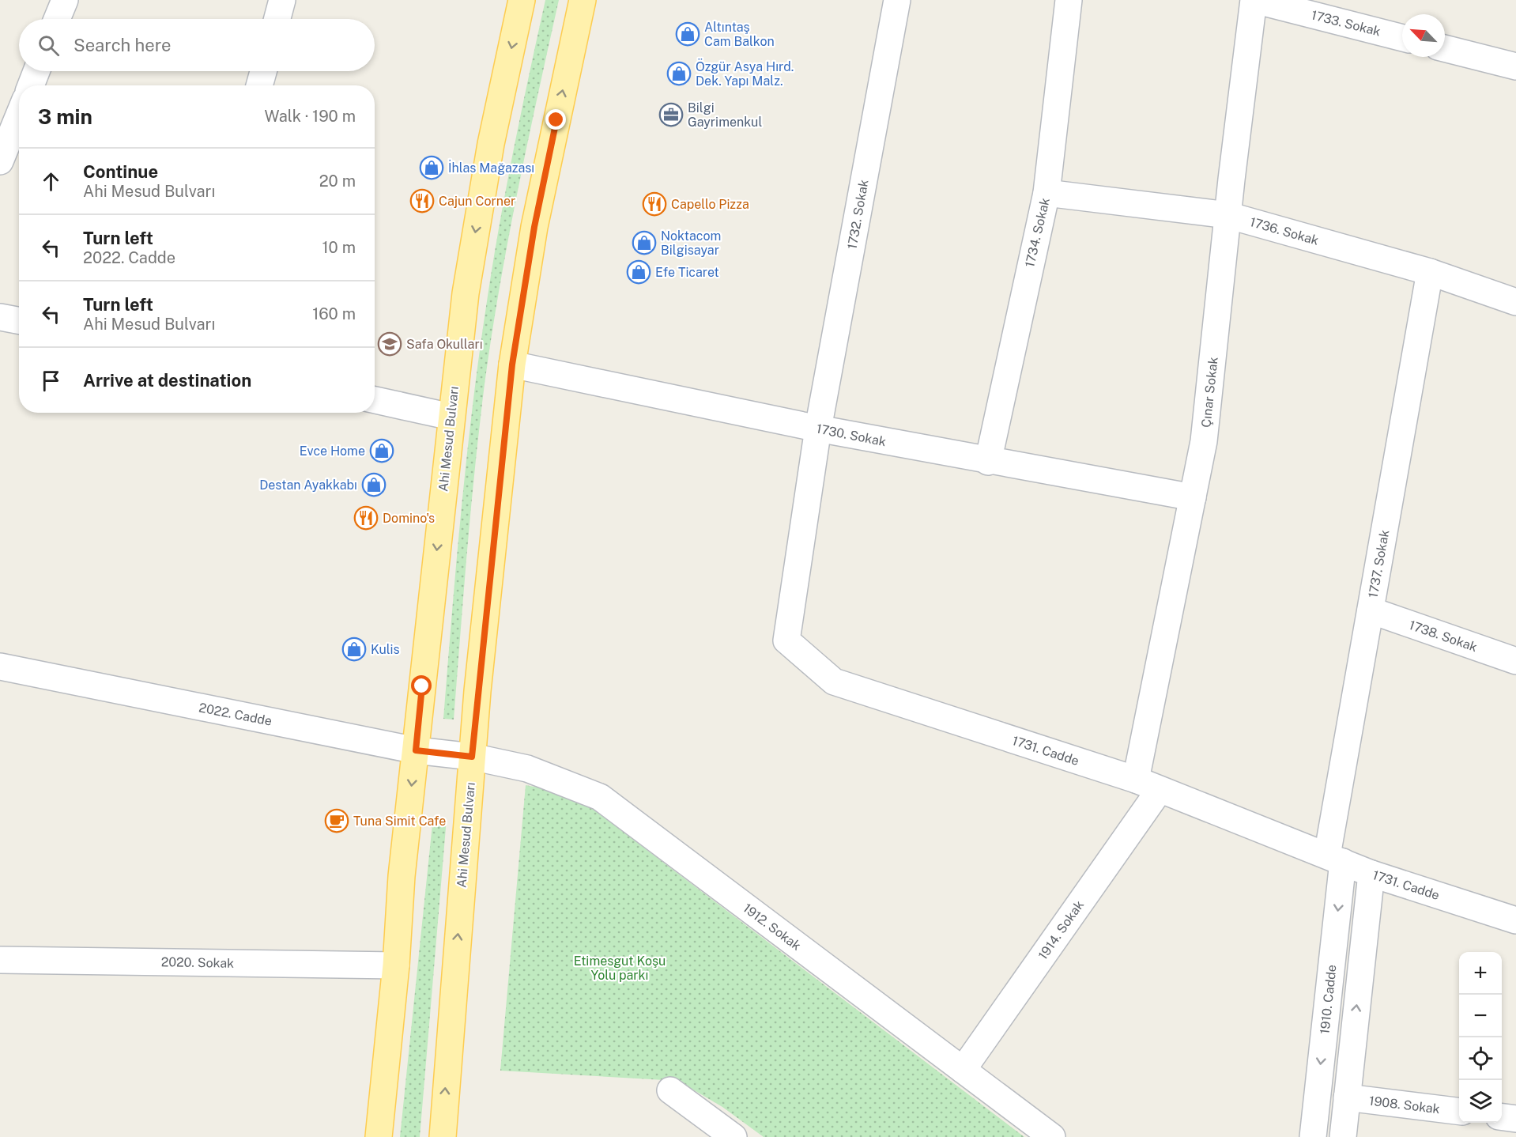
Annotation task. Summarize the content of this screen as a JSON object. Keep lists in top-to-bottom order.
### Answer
{
  "streets": {
    "main road": ["Ahi Mesud Bulvarı"],
    "street": [
      "1733. Sokak",
      "1732. Sokak",
      "1736. Sokak",
      "1734. Sokak",
      "Çınar Sokak",
      "1730. Sokak",
      "1737. Sokak",
      "1738. Sokak",
      "2022. Cadde",
      "1731. Cadde",
      "1912. Sokak",
      "1914. Sokak",
      "2020. Sokak",
      "1910. Cadde",
      "1908. Sokak"
    ]
  },
  "crossings": [
    ["1733. Sokak", "Çınar Sokak"],
    ["1732. Sokak", "1730. Sokak"],
    ["1732. Sokak", "1731. Cadde"],
    ["1736. Sokak", "1734. Sokak"],
    ["1736. Sokak", "Çınar Sokak"],
    ["1736. Sokak", "1737. Sokak"],
    ["1734. Sokak", "1730. Sokak"],
    ["Çınar Sokak", "1730. Sokak"],
    ["Çınar Sokak", "1731. Cadde"],
    ["1730. Sokak", "Ahi Mesud Bulvarı"],
    ["1730. Sokak", "1731. Cadde"],
    ["Ahi Mesud Bulvarı", "2022. Cadde"],
    ["Ahi Mesud Bulvarı", "1912. Sokak"],
    ["Ahi Mesud Bulvarı", "2020. Sokak"],
    ["1737. Sokak", "1738. Sokak"],
    ["1737. Sokak", "1731. Cadde"],
    ["1737. Sokak", "1910. Cadde"],
    ["2022. Cadde", "1912. Sokak"],
    ["1731. Cadde", "1914. Sokak"],
    ["1731. Cadde", "1910. Cadde"],
    ["1912. Sokak", "1914. Sokak"]
  ],
  "parks": ["Etimesgut Koşu Yolu parkı"],
  "places": {
    "shop": [
      "Altıntaş Cam Balkon",
      "Özgür Asya Hırd. Dek. Yapı Malz.",
      "İhlas Mağazası",
      "Noktacom Bilgisayar",
      "Efe Ticaret",
      "Evce Home",
      "Destan Ayakkabı",
      "Kulis"
    ],
    "office": ["Bilgi Gayrimenkul"],
    "restaurant": ["Cajun Corner", "Capello Pizza", "Domino's"],
    "school or university": ["Safa Okulları"],
    "cafe": ["Tuna Simit Cafe"]
  },
  "north": "top left",
  "page": {
    "search": "Search here",
    "heading": ["3 min", "Walk · 190 m"],
    "list": [
      ["Continue", "Ahi Mesud Bulvarı", "20 m"],
      ["Turn left", "2022. Cadde", "10 m"],
      ["Turn left", "Ahi Mesud Bulvarı", "160 m"],
      "Arrive at destination"
    ],
    "map_buttons": ["+", "−"]
  }
}
